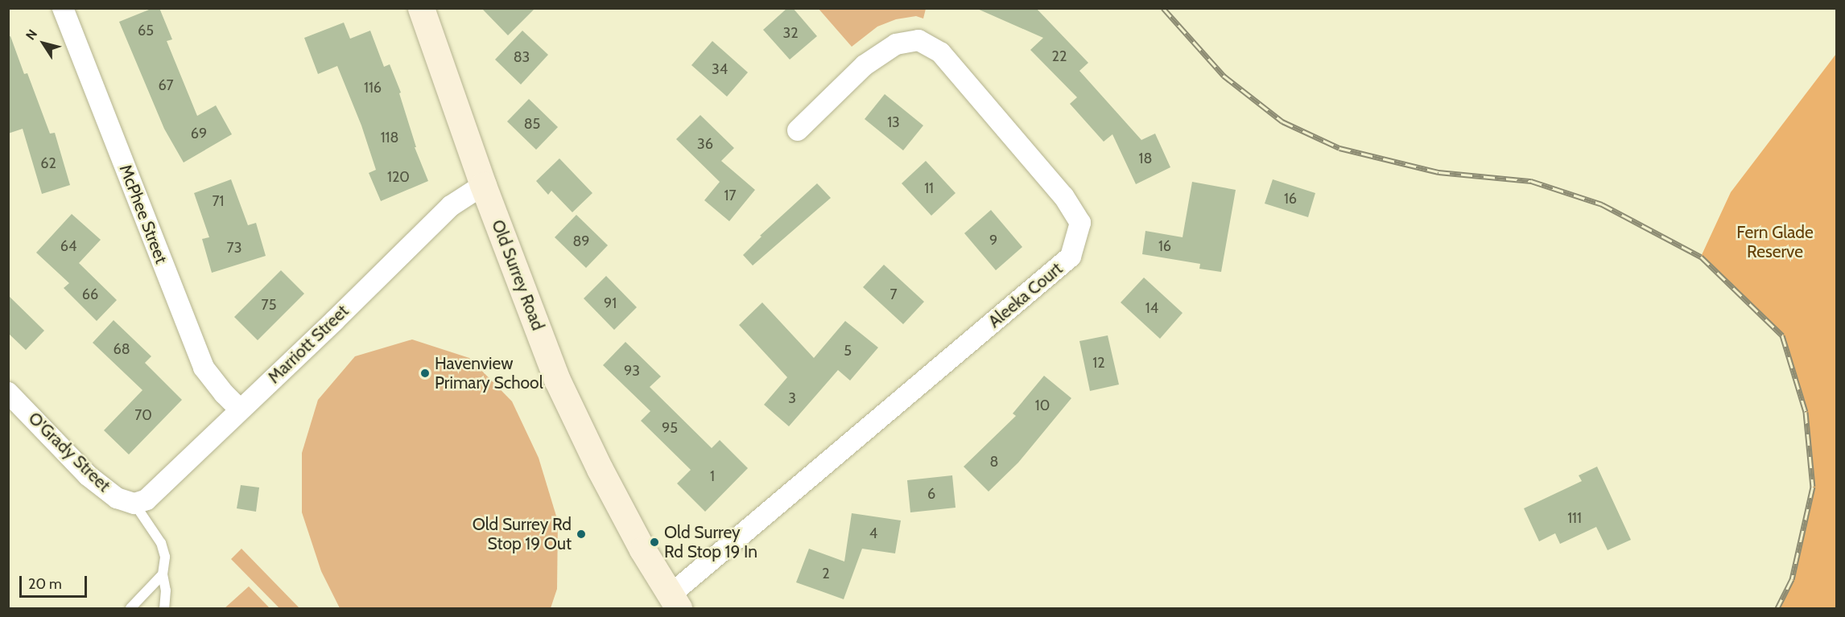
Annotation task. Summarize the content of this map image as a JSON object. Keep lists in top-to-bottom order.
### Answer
{
  "streets": {
    "main road": ["Old Surrey Road"],
    "street": [
      "McPhee Street",
      "Aleeka Court",
      "Marriott Street",
      "O'Grady Street"
    ]
  },
  "crossings": [
    ["McPhee Street", "Marriott Street"],
    ["Old Surrey Road", "Aleeka Court"],
    ["Old Surrey Road", "Marriott Street"],
    ["Marriott Street", "O'Grady Street"]
  ],
  "parks": ["Fern Glade Reserve"],
  "places": ["Havenview Primary School", "Old Surrey Rd Stop 19 Out", "Old Surrey Rd Stop 19 In"],
  "house_numbers": [
    "65",
    "32",
    "22",
    "83",
    "34",
    "67",
    "116",
    "13",
    "85",
    "69",
    "118",
    "36",
    "18",
    "62",
    "120",
    "11",
    "17",
    "16",
    "71",
    "9",
    "89",
    "64",
    "16",
    "73",
    "66",
    "7",
    "91",
    "75",
    "14",
    "68",
    "5",
    "12",
    "93",
    "3",
    "10",
    "70",
    "95",
    "8",
    "1",
    "6",
    "111",
    "4",
    "2"
  ],
  "scale_bar": "20 m",
  "north": "top left"
}
